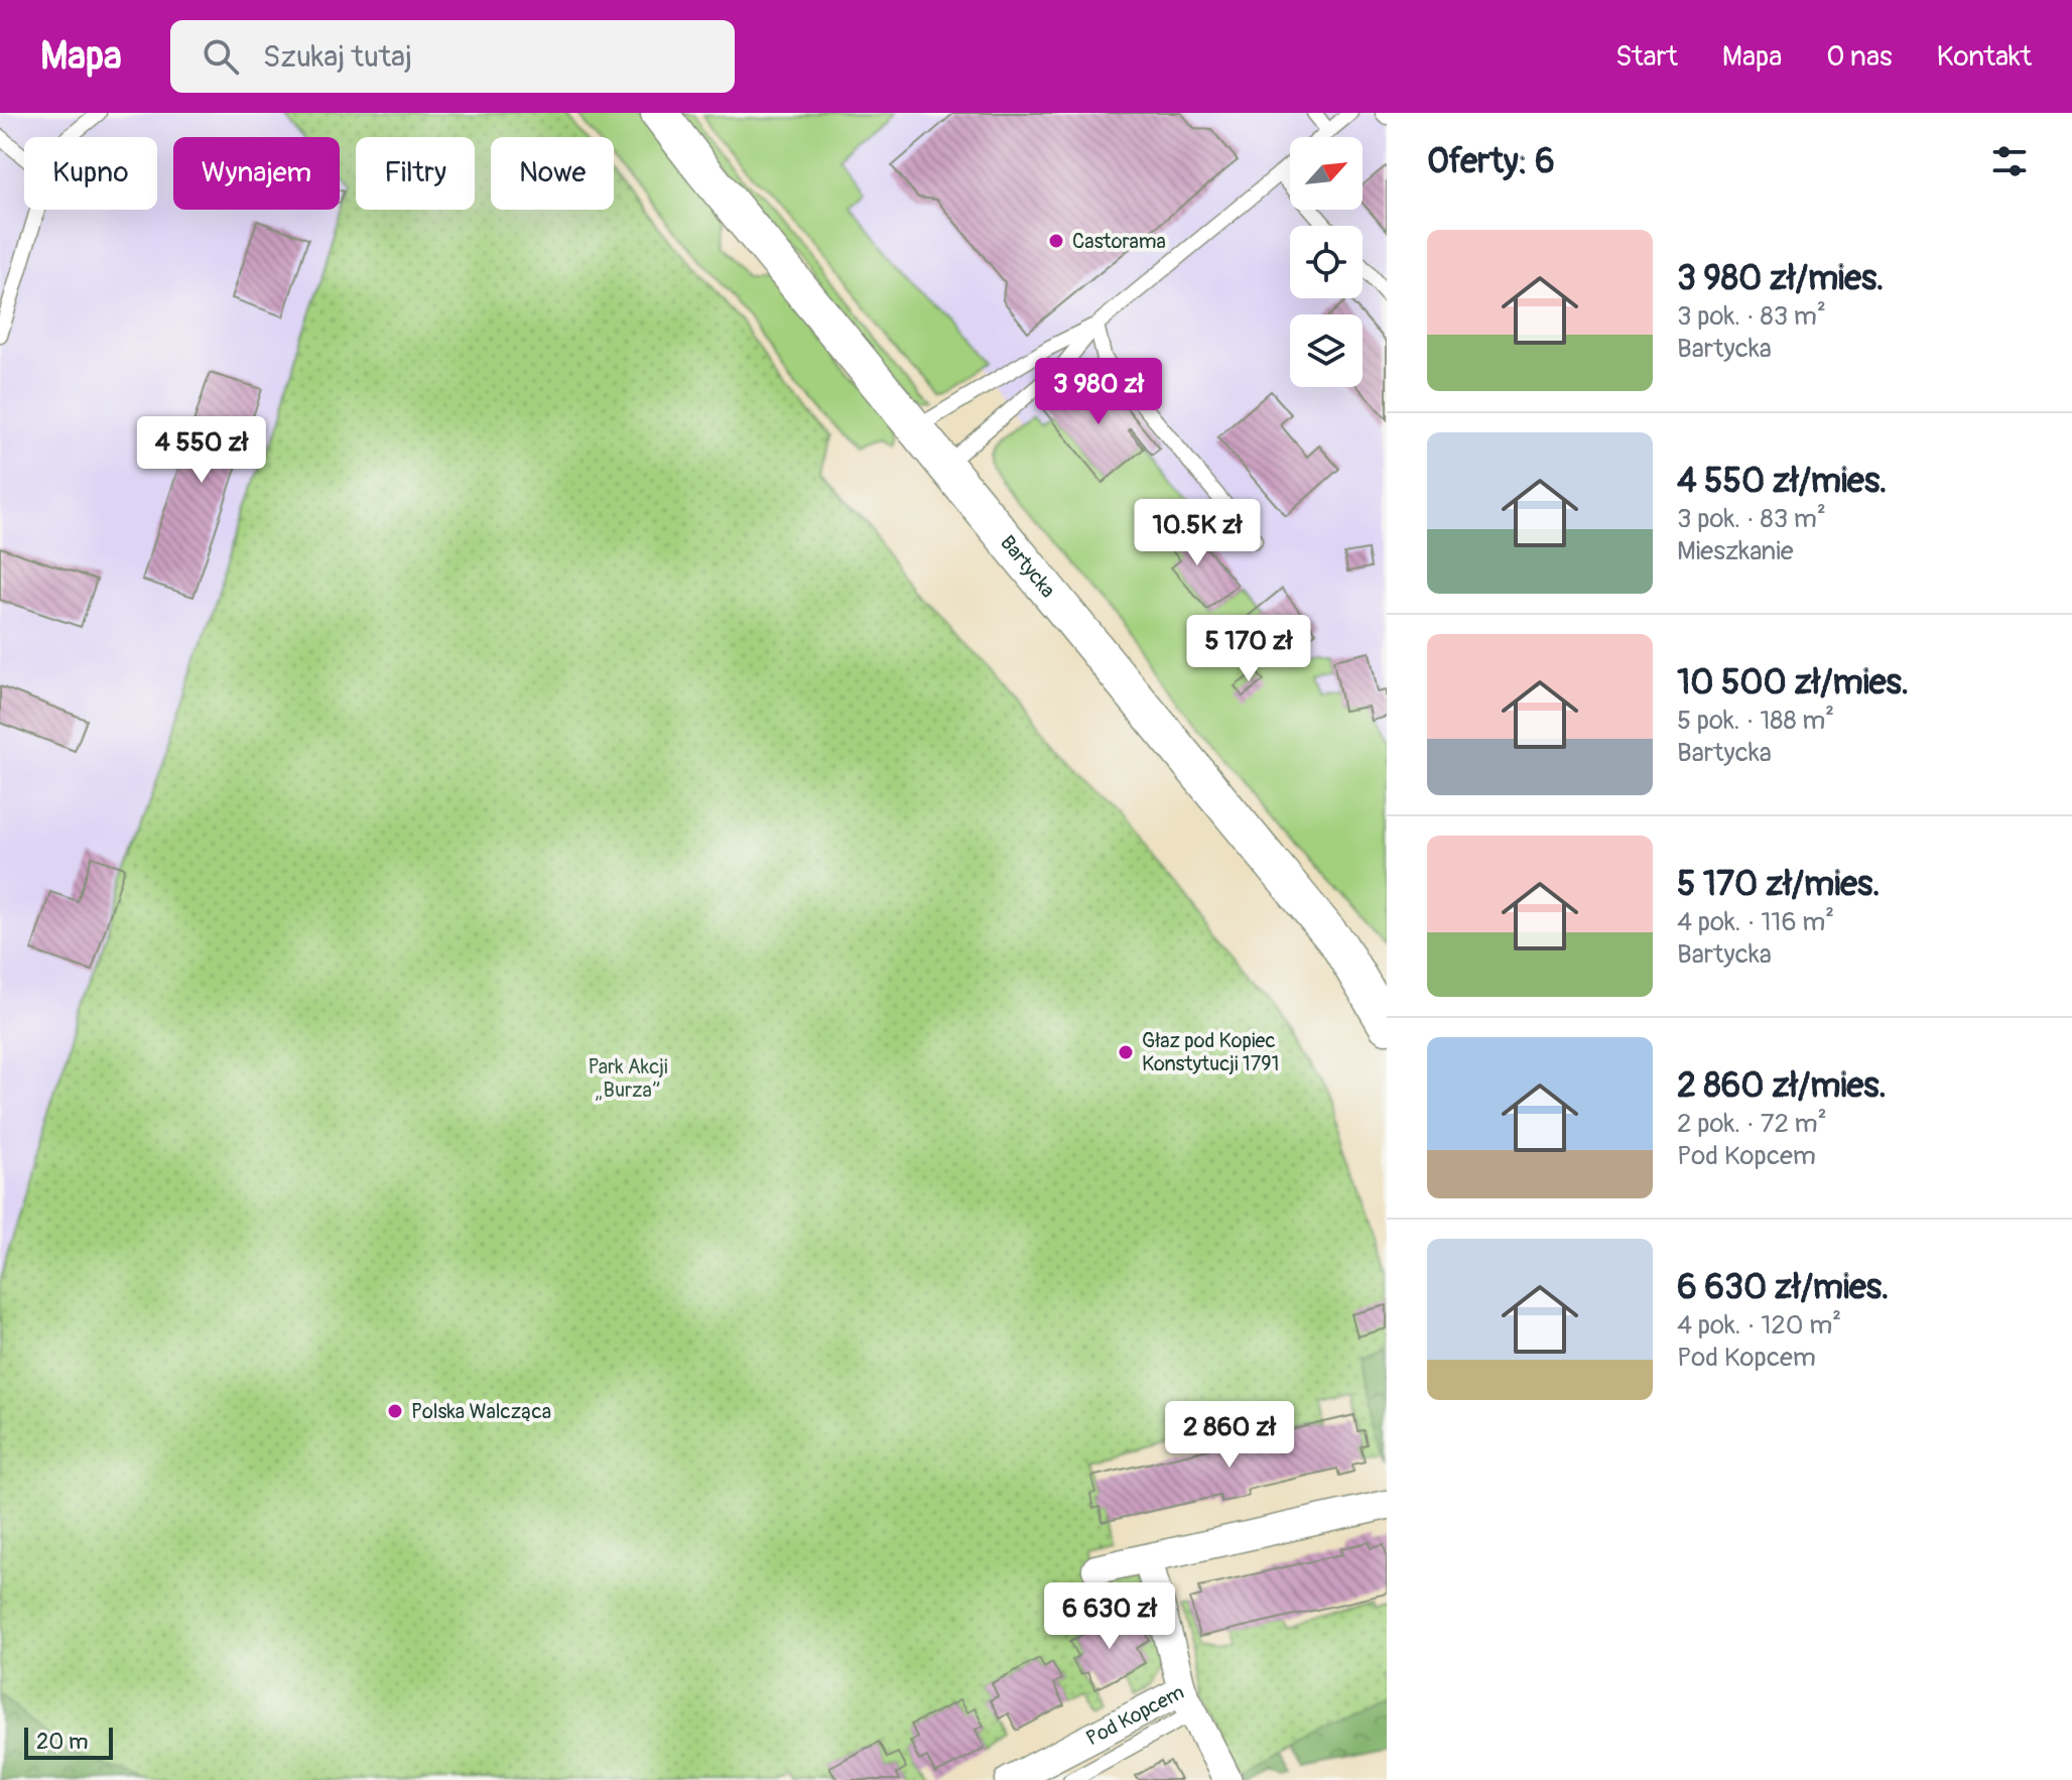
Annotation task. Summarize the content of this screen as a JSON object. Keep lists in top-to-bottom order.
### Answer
{
  "streets": {
    "street": ["Bartycka", "Pod Kopcem"]
  },
  "parks": ["Park Akcji „Burza”"],
  "places": ["Castorama", "Głaz pod Kopiec Konstytucji 1791", "Polska Walcząca"],
  "scale_bar": "20 m",
  "north": "top right",
  "page": {
    "header": "Mapa",
    "search": "Szukaj tutaj",
    "nav": [
      "Start",
      "Mapa",
      "O nas",
      "Kontakt"
    ],
    "heading": "Oferty: 6",
    "chip": [
      "Kupno",
      "Wynajem",
      "Filtry",
      "Nowe"
    ],
    "list": [
      {
        "name": "3 980 zł/mies.",
        "note": "3 pok. · 83 m² · Bartycka"
      },
      {
        "name": "4 550 zł/mies.",
        "note": "3 pok. · 83 m² · Mieszkanie"
      },
      {
        "name": "10 500 zł/mies.",
        "note": "5 pok. · 188 m² · Bartycka"
      },
      {
        "name": "5 170 zł/mies.",
        "note": "4 pok. · 116 m² · Bartycka"
      },
      {
        "name": "2 860 zł/mies.",
        "note": "2 pok. · 72 m² · Pod Kopcem"
      },
      {
        "name": "6 630 zł/mies.",
        "note": "4 pok. · 120 m² · Pod Kopcem"
      }
    ],
    "price": [
      "3 980 zł",
      "4 550 zł",
      "10.5K zł",
      "5 170 zł",
      "2 860 zł",
      "6 630 zł"
    ],
    "scale": "20 m"
  }
}
